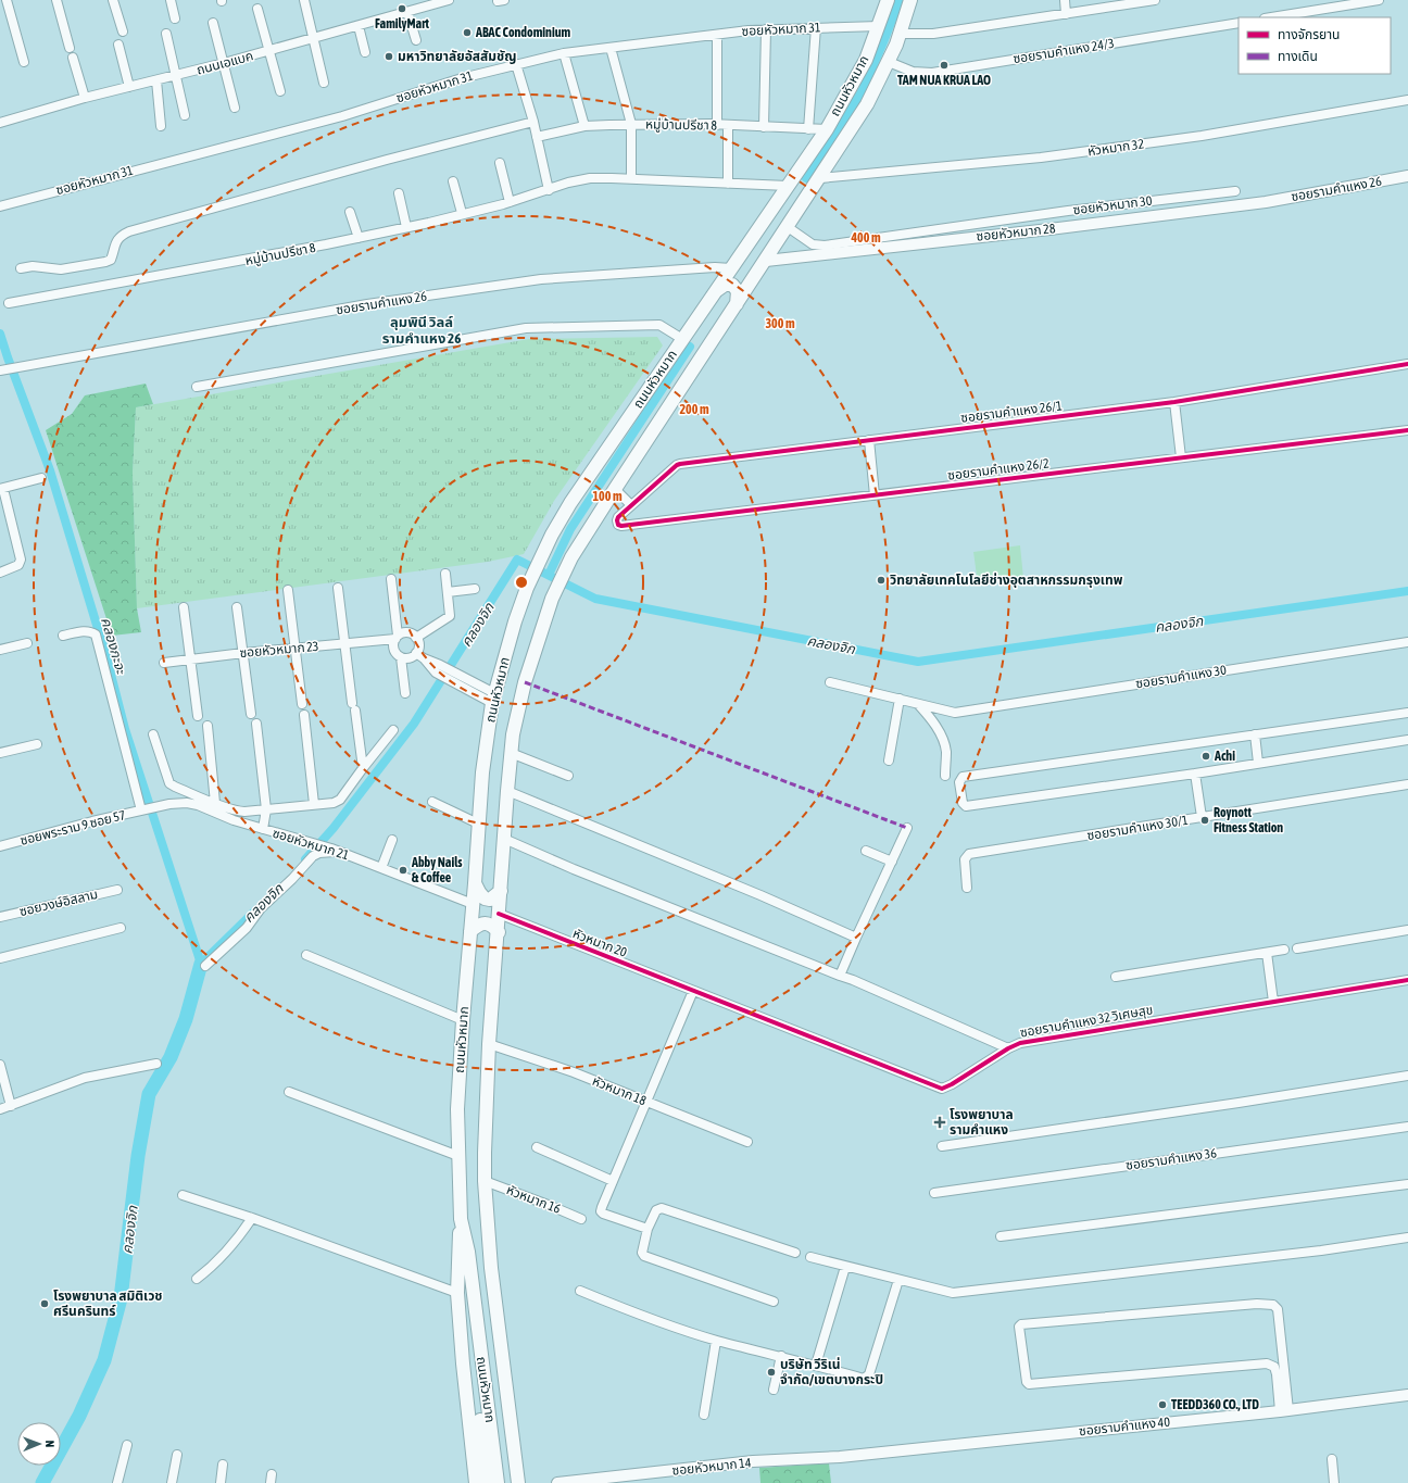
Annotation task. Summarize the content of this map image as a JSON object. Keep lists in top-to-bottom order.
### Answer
{
  "streets": {
    "main road": ["ถนนหัวหมาก"],
    "street": [
      "ซอยหัวหมาก 31",
      "ซอยรามคำแหง 24/3",
      "ถนนเอแบค",
      "หมู่บ้านปรีชา 8",
      "หัวหมาก 32",
      "ซอยรามคำแหง 26",
      "ซอยหัวหมาก 30",
      "ซอยหัวหมาก 28",
      "ซอยรามคำแหง 26/1",
      "ซอยรามคำแหง 26/2",
      "ซอยหัวหมาก 23",
      "ซอยรามคำแหง 30",
      "ซอยพระราม 9 ซอย 57",
      "ซอยรามคำแหง 30/1",
      "ซอยหัวหมาก 21",
      "ซอยวงษ์อิสลาม",
      "หัวหมาก 20",
      "ซอยรามคำแหง 32 วิเศษสุข",
      "หัวหมาก 18",
      "ซอยรามคำแหง 36",
      "หัวหมาก 16",
      "ซอยรามคำแหง 40",
      "ซอยหัวหมาก 14"
    ]
  },
  "crossings": [
    ["ซอยหัวหมาก 31", "ถนนหัวหมาก"],
    ["ซอยรามคำแหง 24/3", "ถนนหัวหมาก"],
    ["ถนนหัวหมาก", "หมู่บ้านปรีชา 8"],
    ["ถนนหัวหมาก", "หัวหมาก 32"],
    ["ถนนหัวหมาก", "ซอยรามคำแหง 26"],
    ["ถนนหัวหมาก", "ซอยหัวหมาก 30"],
    ["ถนนหัวหมาก", "ซอยหัวหมาก 28"],
    ["ถนนหัวหมาก", "ซอยหัวหมาก 21"],
    ["ถนนหัวหมาก", "หัวหมาก 20"],
    ["ถนนหัวหมาก", "หัวหมาก 18"],
    ["ถนนหัวหมาก", "หัวหมาก 16"],
    ["ซอยรามคำแหง 26", "ซอยหัวหมาก 28"],
    ["ซอยรามคำแหง 26/1", "ซอยรามคำแหง 26/2"],
    ["ซอยพระราม 9 ซอย 57", "ซอยหัวหมาก 21"],
    ["หัวหมาก 20", "ซอยรามคำแหง 32 วิเศษสุข"],
    ["ซอยรามคำแหง 40", "ซอยหัวหมาก 14"]
  ],
  "districts": ["ลุมพินี วิลล์ รามคำแหง 26"],
  "water": ["คลองจิก", "คลองกะจะ"],
  "places": {
    "other": [
      "FamilyMart",
      "ABAC Condominium",
      "มหาวิทยาลัยอัสสัมชัญ",
      "TAM NUA KRUA LAO",
      "วิทยาลัยเทคโนโลยีช่างอุตสาหกรรมกรุงเทพ",
      "Achi",
      "Roynott Fitness Station",
      "Abby Nails & Coffee",
      "โรงพยาบาล สมิติเวช ศรีนครินทร์",
      "บริษัท วีริเน่ จำกัด/เขตบางกระปิ",
      "TEEDD360 CO., LTD"
    ],
    "health": ["โรงพยาบาล รามคำแหง"]
  },
  "legend": ["ทางจักรยาน", "ทางเดิน"],
  "north": "right",
  "rings": [
    "400 m",
    "300 m",
    "200 m",
    "100 m"
  ]
}
